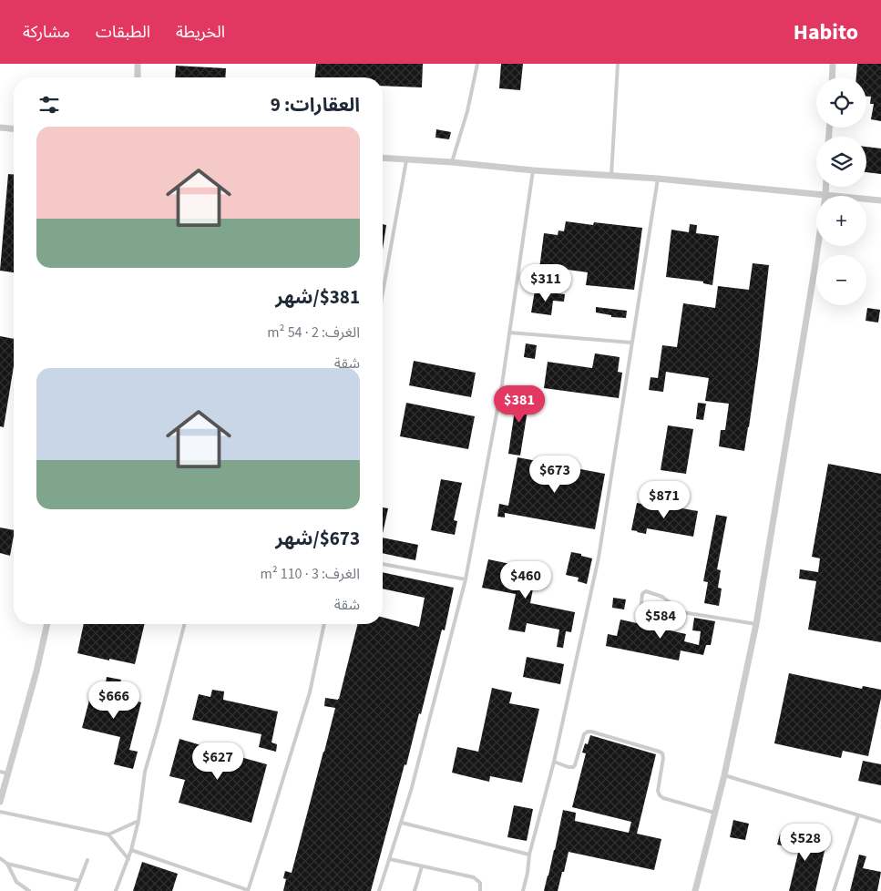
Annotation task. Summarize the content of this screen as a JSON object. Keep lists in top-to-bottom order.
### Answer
{
  "page": {
    "header": "Habito",
    "nav": ["الخريطة", "الطبقات", "مشاركة"],
    "map_buttons": ["+", "−"],
    "heading": "العقارات: 9",
    "list": [
      {
        "name": "$381/شهر",
        "note": "الغرف: 2 · 54 m² · شقة"
      },
      {
        "name": "$673/شهر",
        "note": "الغرف: 3 · 110 m² · شقة"
      }
    ],
    "price": [
      "$311",
      "$381",
      "$673",
      "$871",
      "$460",
      "$584",
      "$666",
      "$627",
      "$528"
    ]
  }
}
